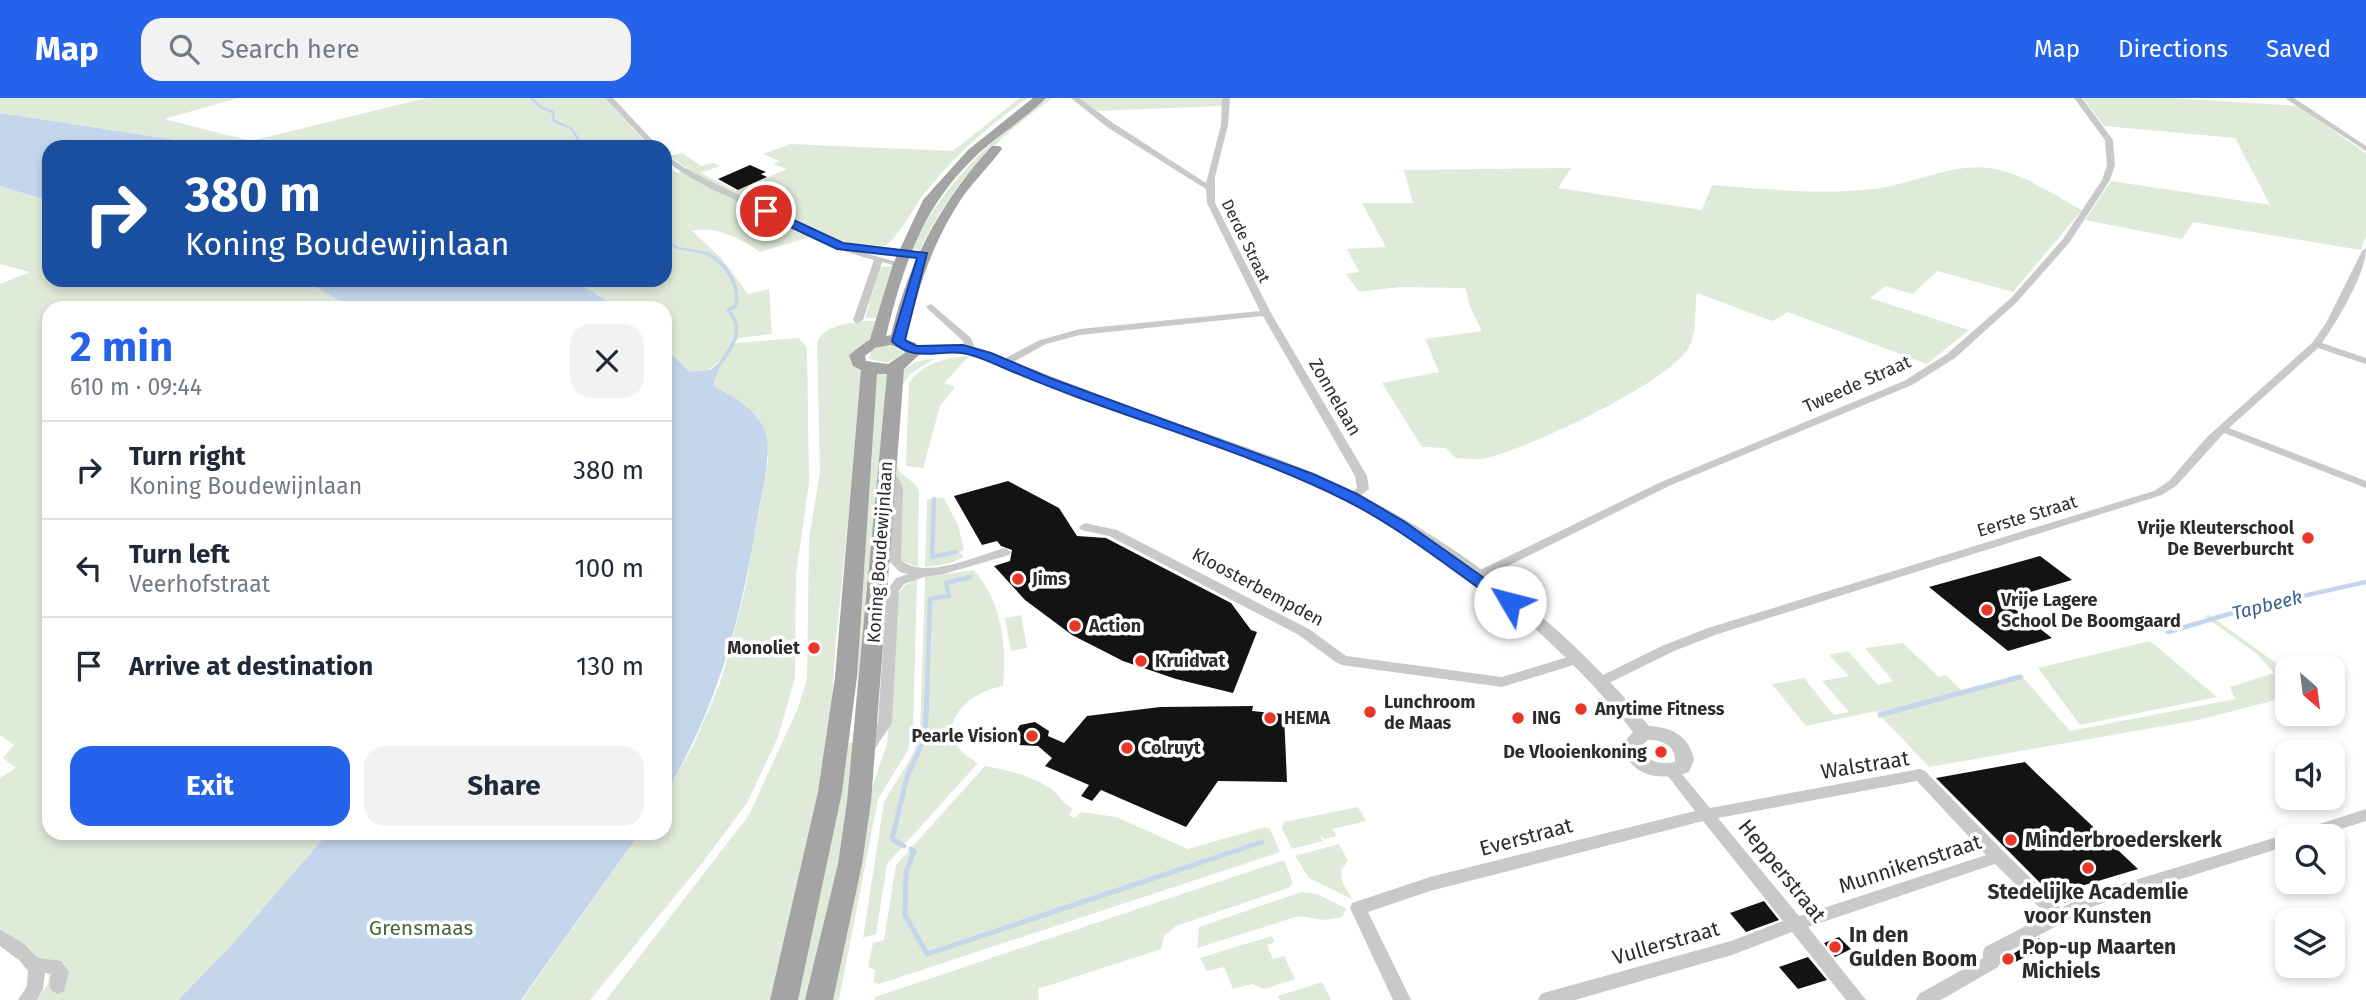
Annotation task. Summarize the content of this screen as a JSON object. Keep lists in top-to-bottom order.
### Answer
{
  "streets": {
    "main road": ["Koning Boudewijnlaan"],
    "street": [
      "Derde Straat",
      "Tweede Straat",
      "Zonnelaan",
      "Eerste Straat",
      "Kloosterbempden",
      "Walstraat",
      "Everstraat",
      "Munnikenstraat",
      "Hepperstraat",
      "Vullerstraat"
    ]
  },
  "crossings": [
    ["Derde Straat", "Zonnelaan"],
    ["Walstraat", "Everstraat"],
    ["Walstraat", "Munnikenstraat"],
    ["Walstraat", "Hepperstraat"],
    ["Everstraat", "Hepperstraat"],
    ["Munnikenstraat", "Hepperstraat"],
    ["Munnikenstraat", "Vullerstraat"],
    ["Hepperstraat", "Vullerstraat"]
  ],
  "water": ["Tapbeek"],
  "parks": ["Grensmaas"],
  "places": [
    "Vrije Kleuterschool De Beverburcht",
    "Jims",
    "Vrije Lagere School De Boomgaard",
    "Action",
    "Monoliet",
    "Kruidvat",
    "Anytime Fitness",
    "Lunchroom de Maas",
    "HEMA",
    "ING",
    "Pearle Vision",
    "Colruyt",
    "De Vlooienkoning",
    "Minderbroederskerk",
    "Stedelijke Academlie voor Kunsten",
    "In den Gulden Boom",
    "Pop-up Maarten Michiels"
  ],
  "north": "bottom right",
  "page": {
    "header": "Map",
    "search": "Search here",
    "nav": ["Map", "Directions", "Saved"],
    "turn": ["380 m", "Koning Boudewijnlaan"],
    "heading": ["2 min", "610 m · 09:44"],
    "list": [
      {
        "name": "Turn right",
        "note": "Koning Boudewijnlaan",
        "value": "380 m"
      },
      {
        "name": "Turn left",
        "note": "Veerhofstraat",
        "value": "100 m"
      },
      {
        "name": "Arrive at destination",
        "value": "130 m"
      }
    ],
    "buttons": ["Exit", "Share"]
  }
}
